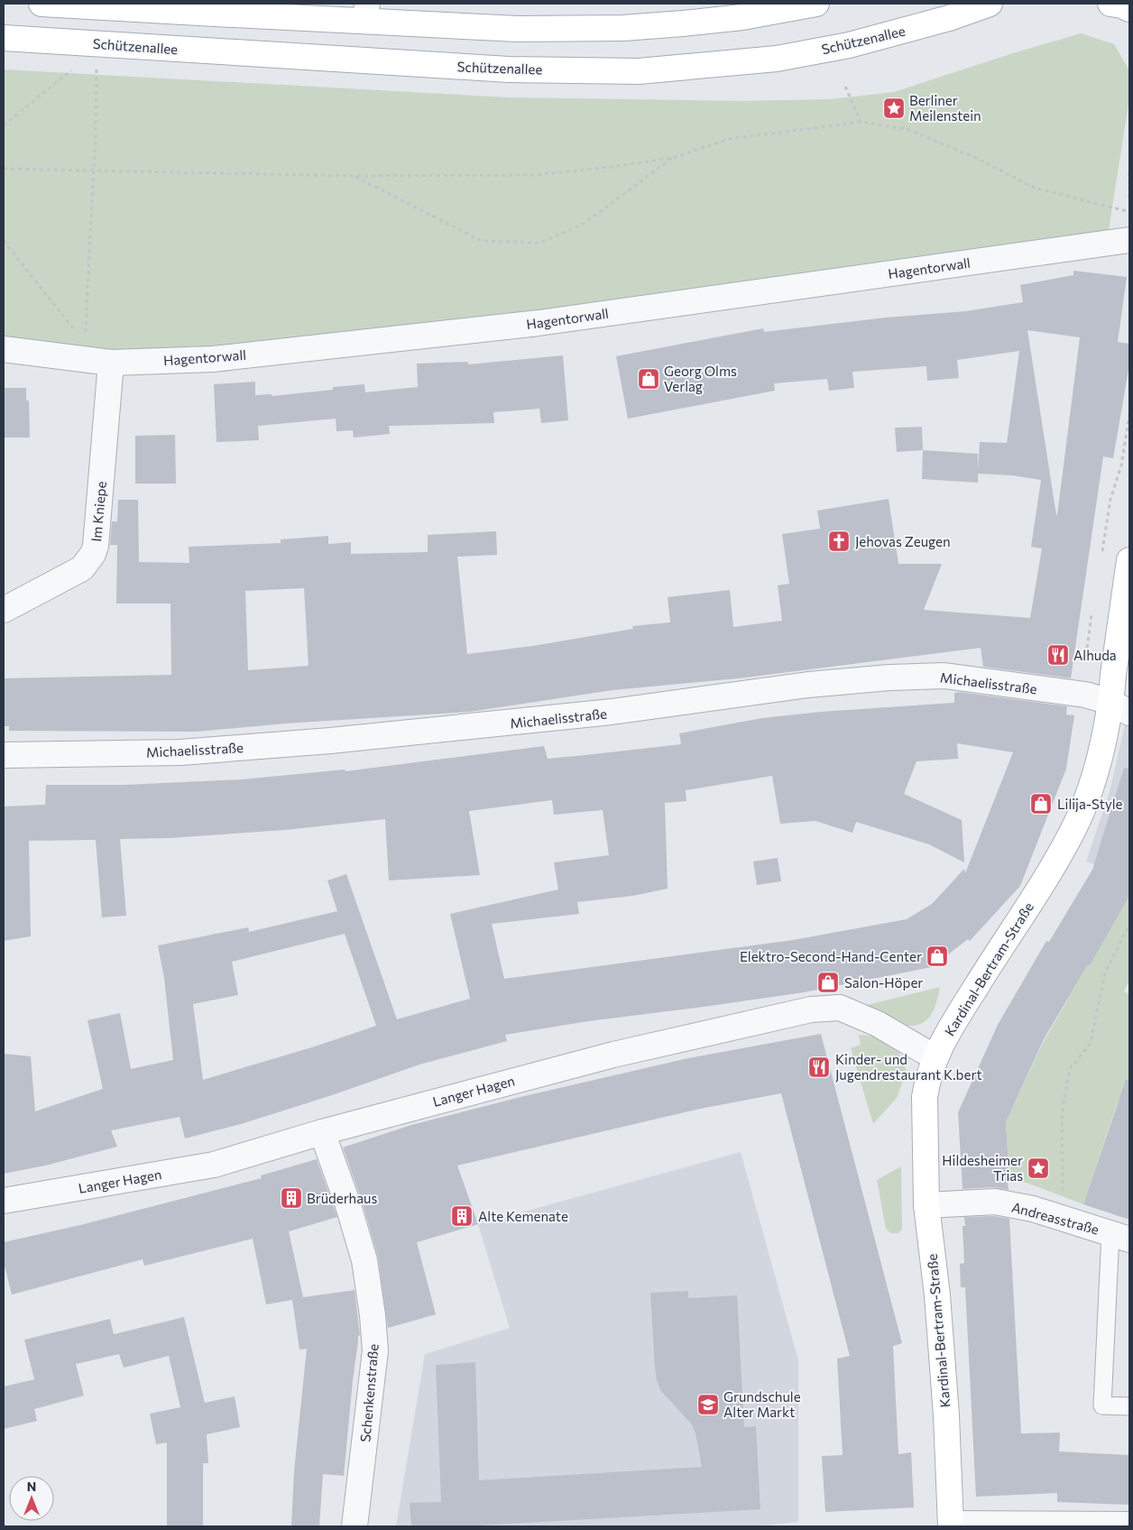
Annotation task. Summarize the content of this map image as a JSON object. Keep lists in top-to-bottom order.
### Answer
{
  "streets": {
    "main road": ["Schützenallee", "Kardinal-Bertram-Straße"],
    "street": [
      "Hagentorwall",
      "Im Kniepe",
      "Michaelisstraße",
      "Langer Hagen",
      "Andreasstraße",
      "Schenkenstraße"
    ]
  },
  "crossings": [
    ["Hagentorwall", "Im Kniepe"],
    ["Michaelisstraße", "Kardinal-Bertram-Straße"],
    ["Kardinal-Bertram-Straße", "Langer Hagen"],
    ["Kardinal-Bertram-Straße", "Andreasstraße"],
    ["Langer Hagen", "Schenkenstraße"]
  ],
  "places": {
    "place": ["Berliner Meilenstein", "Hildesheimer Trias"],
    "shop": [
      "Georg Olms Verlag",
      "Lilija-Style",
      "Elektro-Second-Hand-Center",
      "Salon-Höper"
    ],
    "church": ["Jehovas Zeugen"],
    "restaurant": ["Alhuda", "Kinder- und Jugendrestaurant K.bert"],
    "building": ["Brüderhaus", "Alte Kemenate"],
    "school or university": ["Grundschule Alter Markt"]
  },
  "north": "top"
}
